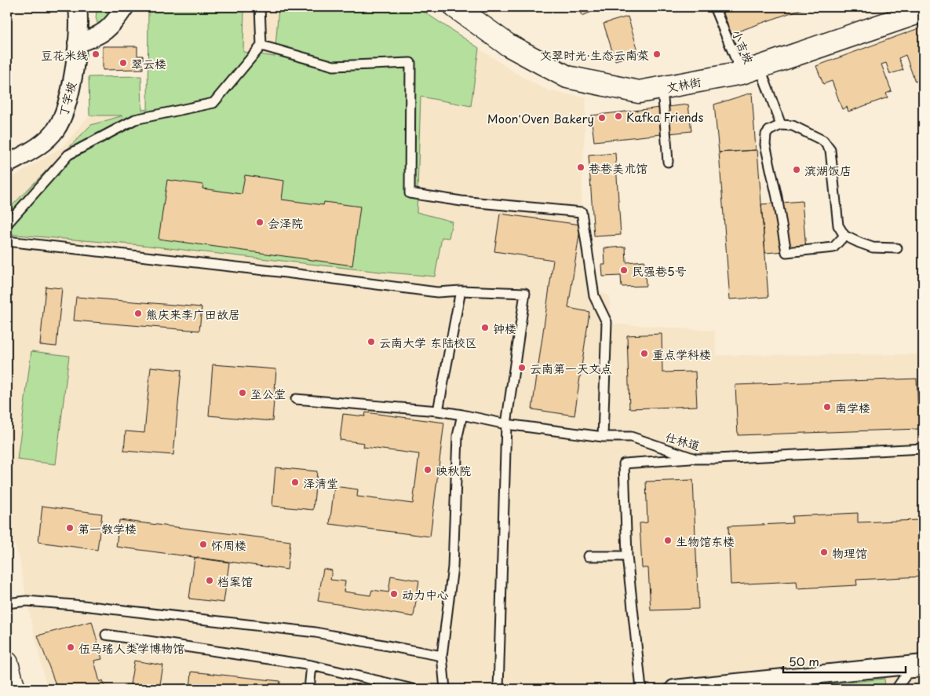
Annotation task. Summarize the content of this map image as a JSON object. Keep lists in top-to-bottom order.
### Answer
{
  "streets": {
    "street": ["文林街", "丁字坡"],
    "lane": ["小吉坡", "仕林道"]
  },
  "crossings": [
    ["小吉坡", "文林街"]
  ],
  "places": [
    "豆花米线",
    "文翠时光·生态云南菜",
    "翠云楼",
    "Kafka Friends",
    "Moon'Oven Bakery",
    "巷巷美术馆",
    "滨湖饭店",
    "会泽院",
    "民强巷5号",
    "熊庆来李广田故居",
    "钟楼",
    "云南大学 东陆校区",
    "重点学科楼",
    "云南第一天文点",
    "至公堂",
    "南学楼",
    "映秋院",
    "泽清堂",
    "第一教学楼",
    "生物馆东楼",
    "怀周楼",
    "物理馆",
    "档案馆",
    "动力中心",
    "伍马瑶人类学博物馆"
  ],
  "scale_bar": "50 m"
}
